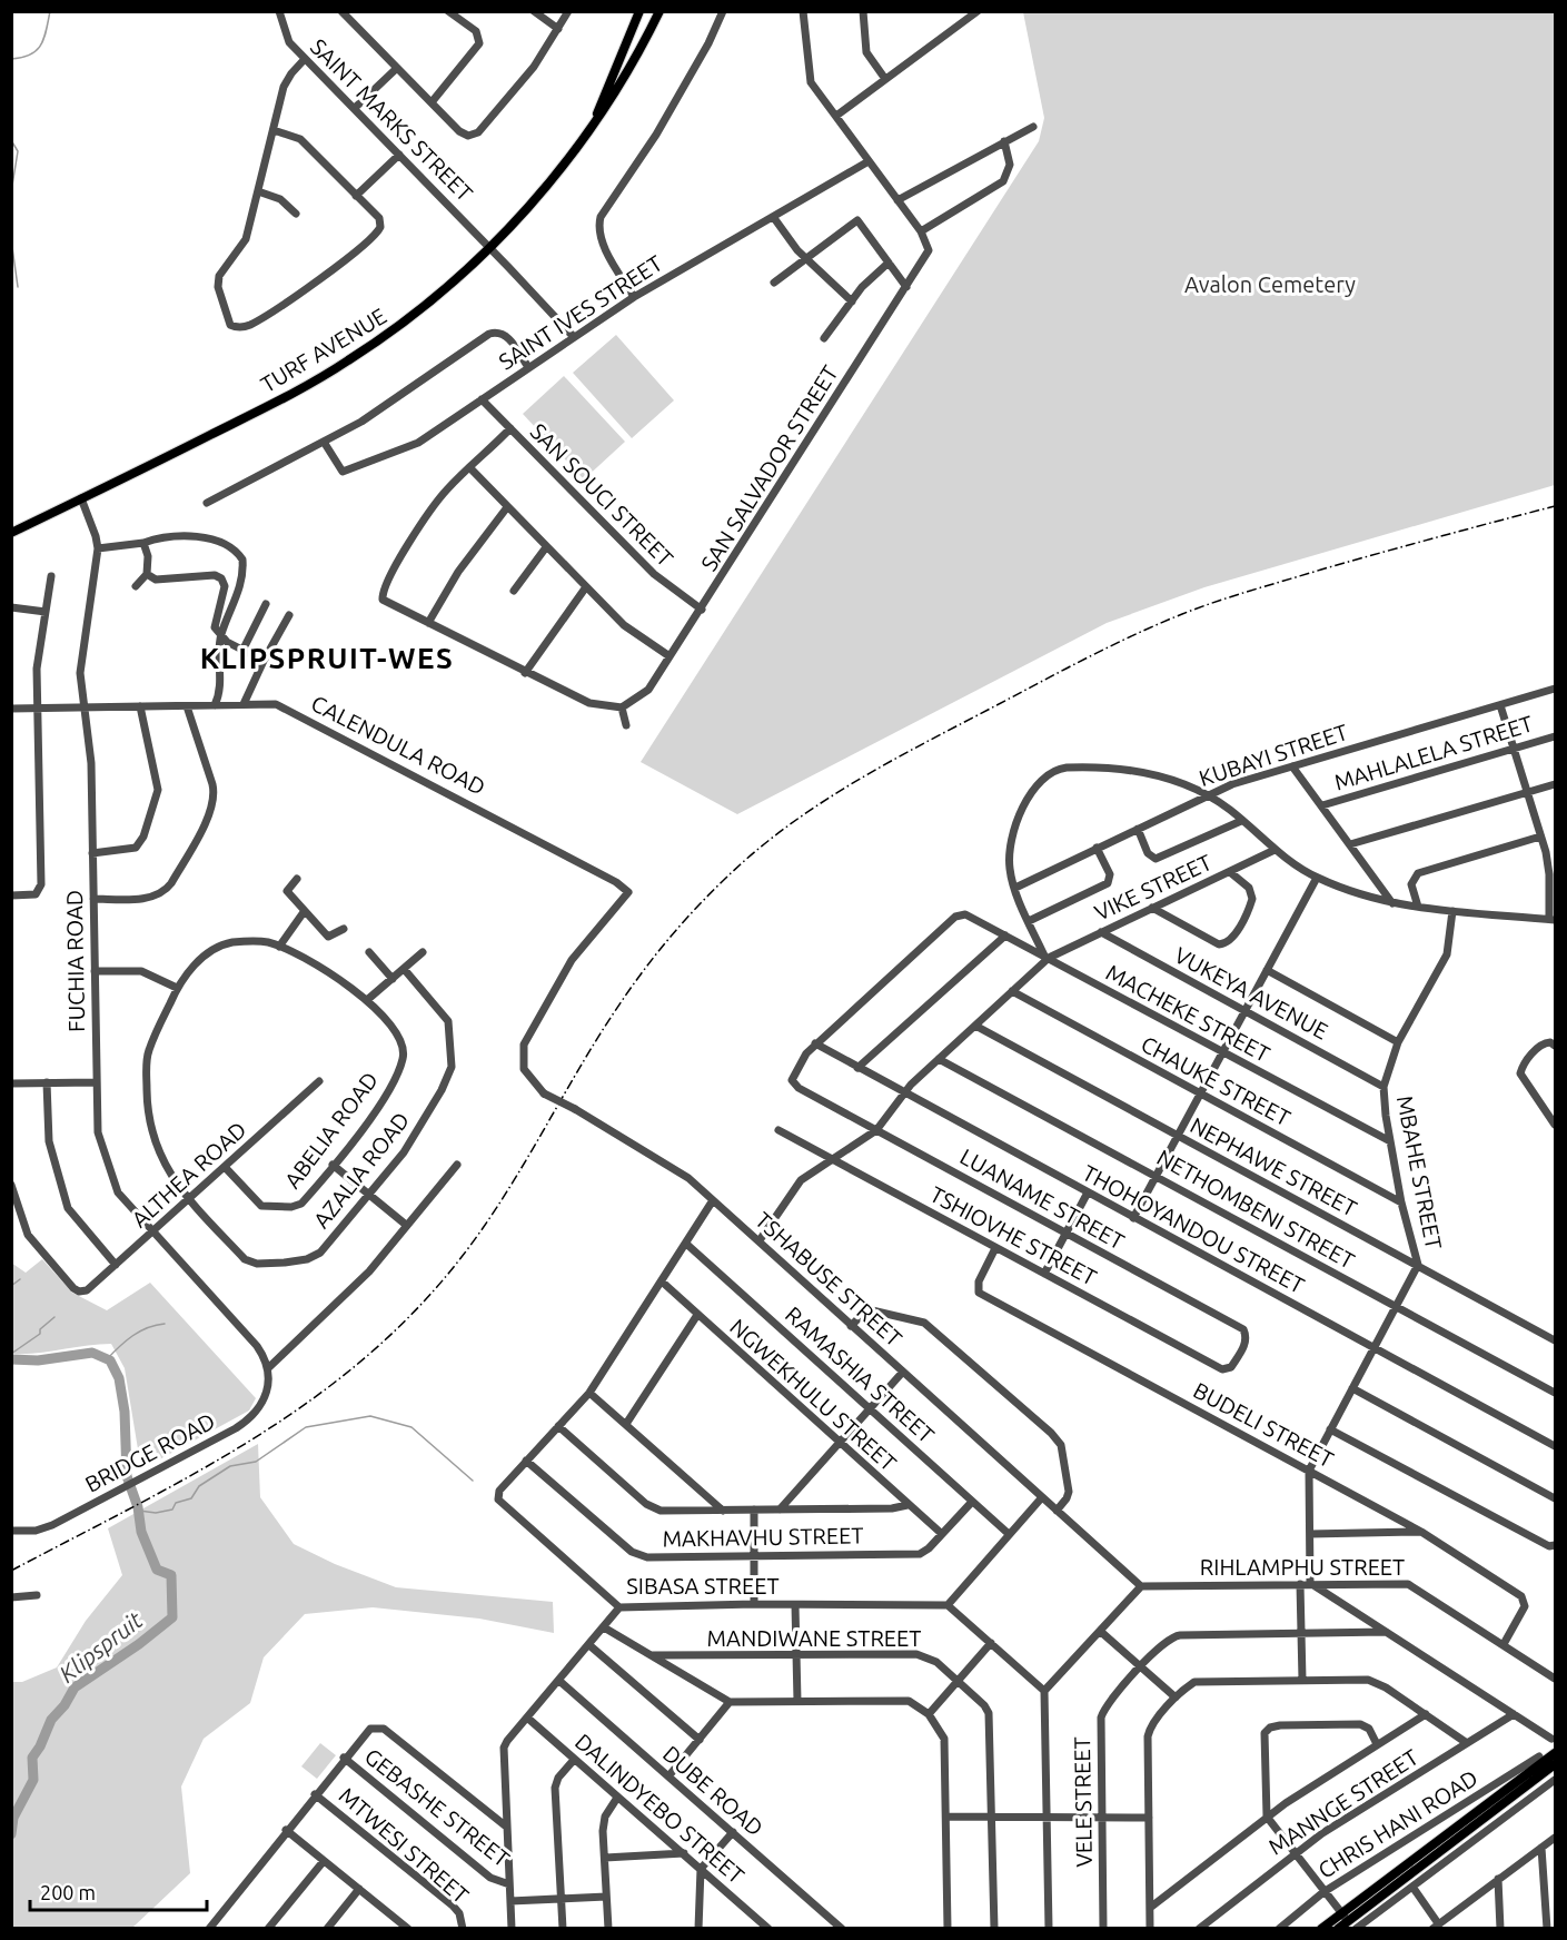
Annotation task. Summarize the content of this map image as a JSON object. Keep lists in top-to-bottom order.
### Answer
{
  "streets": {
    "main road": ["TURF AVENUE", "CHRIS HANI ROAD"],
    "street": [
      "SAINT MARKS STREET",
      "SAINT IVES STREET",
      "SAN SALVADOR STREET",
      "SAN SOUCI STREET",
      "CALENDULA ROAD",
      "MAHLALELA STREET",
      "KUBAYI STREET",
      "VIKE STREET",
      "FUCHIA ROAD",
      "VUKEYA AVENUE",
      "MACHEKE STREET",
      "CHAUKE STREET",
      "ABELIA ROAD",
      "NEPHAWE STREET",
      "AZALIA ROAD",
      "MBAHE STREET",
      "ALTHEA ROAD",
      "LUANAME STREET",
      "NETHOMBENI STREET",
      "THOHOYANDOU STREET",
      "TSHIOVHE STREET",
      "TSHABUSE STREET",
      "RAMASHIA STREET",
      "NGWEKHULU STREET",
      "BUDELI STREET",
      "BRIDGE ROAD",
      "MAKHAVHU STREET",
      "RIHLAMPHU STREET",
      "SIBASA STREET",
      "MANDIWANE STREET",
      "DUBE ROAD",
      "VELE STREET",
      "MANNGE STREET",
      "GEBASHE STREET",
      "DALINDYEBO STREET",
      "MTWESI STREET"
    ]
  },
  "crossings": [
    ["SAINT MARKS STREET", "SAINT IVES STREET"],
    ["SAINT MARKS STREET", "TURF AVENUE"],
    ["SAINT IVES STREET", "SAN SOUCI STREET"],
    ["TURF AVENUE", "FUCHIA ROAD"],
    ["SAN SALVADOR STREET", "SAN SOUCI STREET"],
    ["CALENDULA ROAD", "FUCHIA ROAD"],
    ["CALENDULA ROAD", "TSHABUSE STREET"],
    ["VIKE STREET", "VUKEYA AVENUE"],
    ["VIKE STREET", "MACHEKE STREET"],
    ["VIKE STREET", "CHAUKE STREET"],
    ["VIKE STREET", "NEPHAWE STREET"],
    ["VIKE STREET", "LUANAME STREET"],
    ["VIKE STREET", "NETHOMBENI STREET"],
    ["VIKE STREET", "THOHOYANDOU STREET"],
    ["VIKE STREET", "TSHIOVHE STREET"],
    ["VIKE STREET", "TSHABUSE STREET"],
    ["FUCHIA ROAD", "ALTHEA ROAD"],
    ["FUCHIA ROAD", "BRIDGE ROAD"],
    ["VUKEYA AVENUE", "MBAHE STREET"],
    ["MACHEKE STREET", "MBAHE STREET"],
    ["MACHEKE STREET", "LUANAME STREET"],
    ["MACHEKE STREET", "THOHOYANDOU STREET"],
    ["CHAUKE STREET", "MBAHE STREET"],
    ["ABELIA ROAD", "ALTHEA ROAD"],
    ["NEPHAWE STREET", "MBAHE STREET"],
    ["AZALIA ROAD", "ALTHEA ROAD"],
    ["MBAHE STREET", "NETHOMBENI STREET"],
    ["MBAHE STREET", "THOHOYANDOU STREET"],
    ["MBAHE STREET", "BUDELI STREET"],
    ["LUANAME STREET", "THOHOYANDOU STREET"],
    ["LUANAME STREET", "TSHIOVHE STREET"],
    ["TSHIOVHE STREET", "BUDELI STREET"],
    ["TSHABUSE STREET", "RIHLAMPHU STREET"],
    ["RAMASHIA STREET", "MAKHAVHU STREET"],
    ["NGWEKHULU STREET", "MAKHAVHU STREET"],
    ["BUDELI STREET", "RIHLAMPHU STREET"],
    ["MAKHAVHU STREET", "SIBASA STREET"]
  ],
  "districts": ["KLIPSPRUIT-WES"],
  "water": ["Klipspruit"],
  "parks": ["Avalon Cemetery"],
  "scale_bar": "200 m"
}
